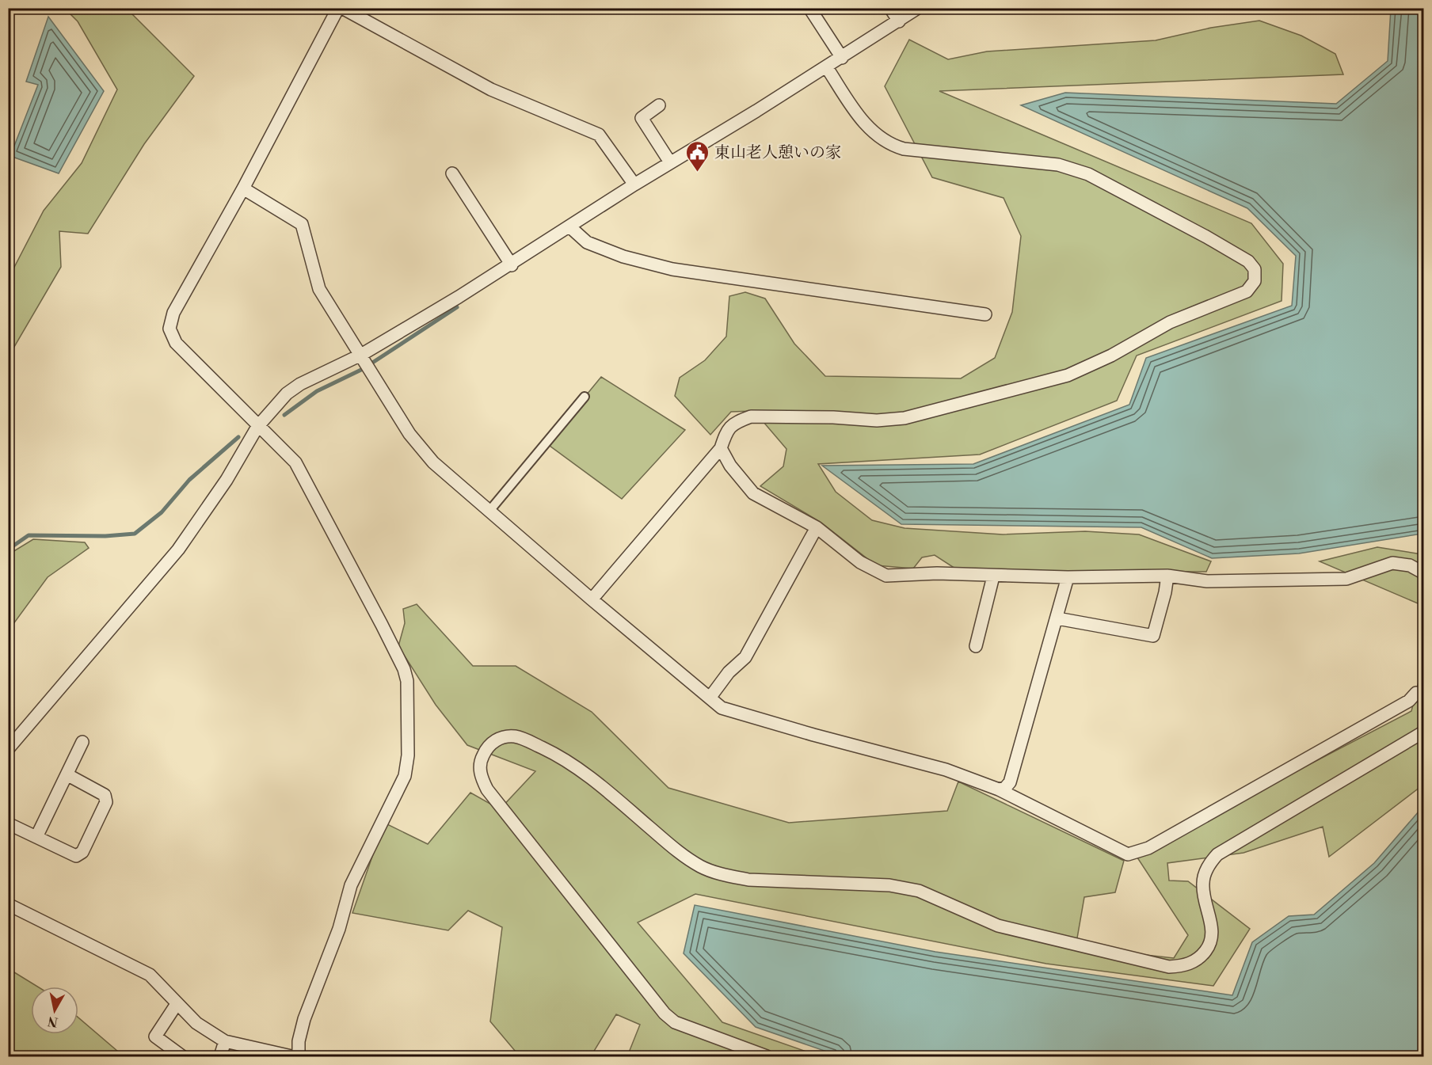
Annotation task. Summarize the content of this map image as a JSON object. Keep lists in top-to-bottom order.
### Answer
{
  "places": {
    "public building": ["東山老人憩いの家"]
  },
  "north": "bottom"
}
